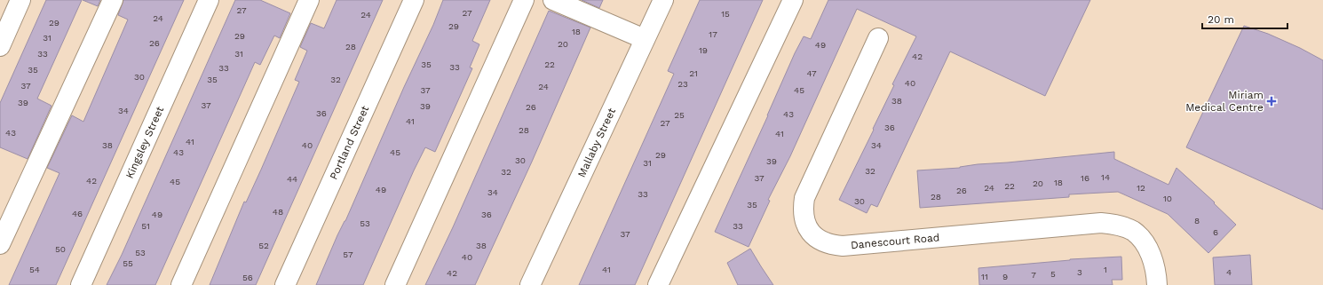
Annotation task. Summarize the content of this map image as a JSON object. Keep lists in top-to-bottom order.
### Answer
{
  "streets": {
    "street": [
      "Kingsley Street",
      "Portland Street",
      "Mallaby Street",
      "Danescourt Road"
    ]
  },
  "places": {
    "health": ["Miriam Medical Centre"]
  },
  "house_numbers": [
    "27",
    "27",
    "15",
    "24",
    "24",
    "29",
    "29",
    "18",
    "17",
    "29",
    "31",
    "26",
    "20",
    "49",
    "28",
    "19",
    "33",
    "31",
    "42",
    "35",
    "22",
    "33",
    "33",
    "35",
    "21",
    "47",
    "30",
    "35",
    "32",
    "40",
    "23",
    "37",
    "24",
    "37",
    "45",
    "38",
    "39",
    "37",
    "39",
    "26",
    "34",
    "36",
    "43",
    "25",
    "41",
    "27",
    "36",
    "28",
    "43",
    "41",
    "41",
    "38",
    "40",
    "34",
    "43",
    "45",
    "29",
    "30",
    "39",
    "31",
    "32",
    "32",
    "14",
    "37",
    "16",
    "44",
    "42",
    "45",
    "18",
    "20",
    "22",
    "24",
    "12",
    "49",
    "26",
    "34",
    "33",
    "28",
    "10",
    "30",
    "35",
    "48",
    "46",
    "49",
    "36",
    "8",
    "53",
    "51",
    "33",
    "6",
    "37",
    "52",
    "38",
    "50",
    "53",
    "57",
    "40",
    "55",
    "54",
    "41",
    "1",
    "3",
    "4",
    "42",
    "5",
    "7",
    "11",
    "9",
    "56"
  ],
  "scale_bar": "20 m"
}
